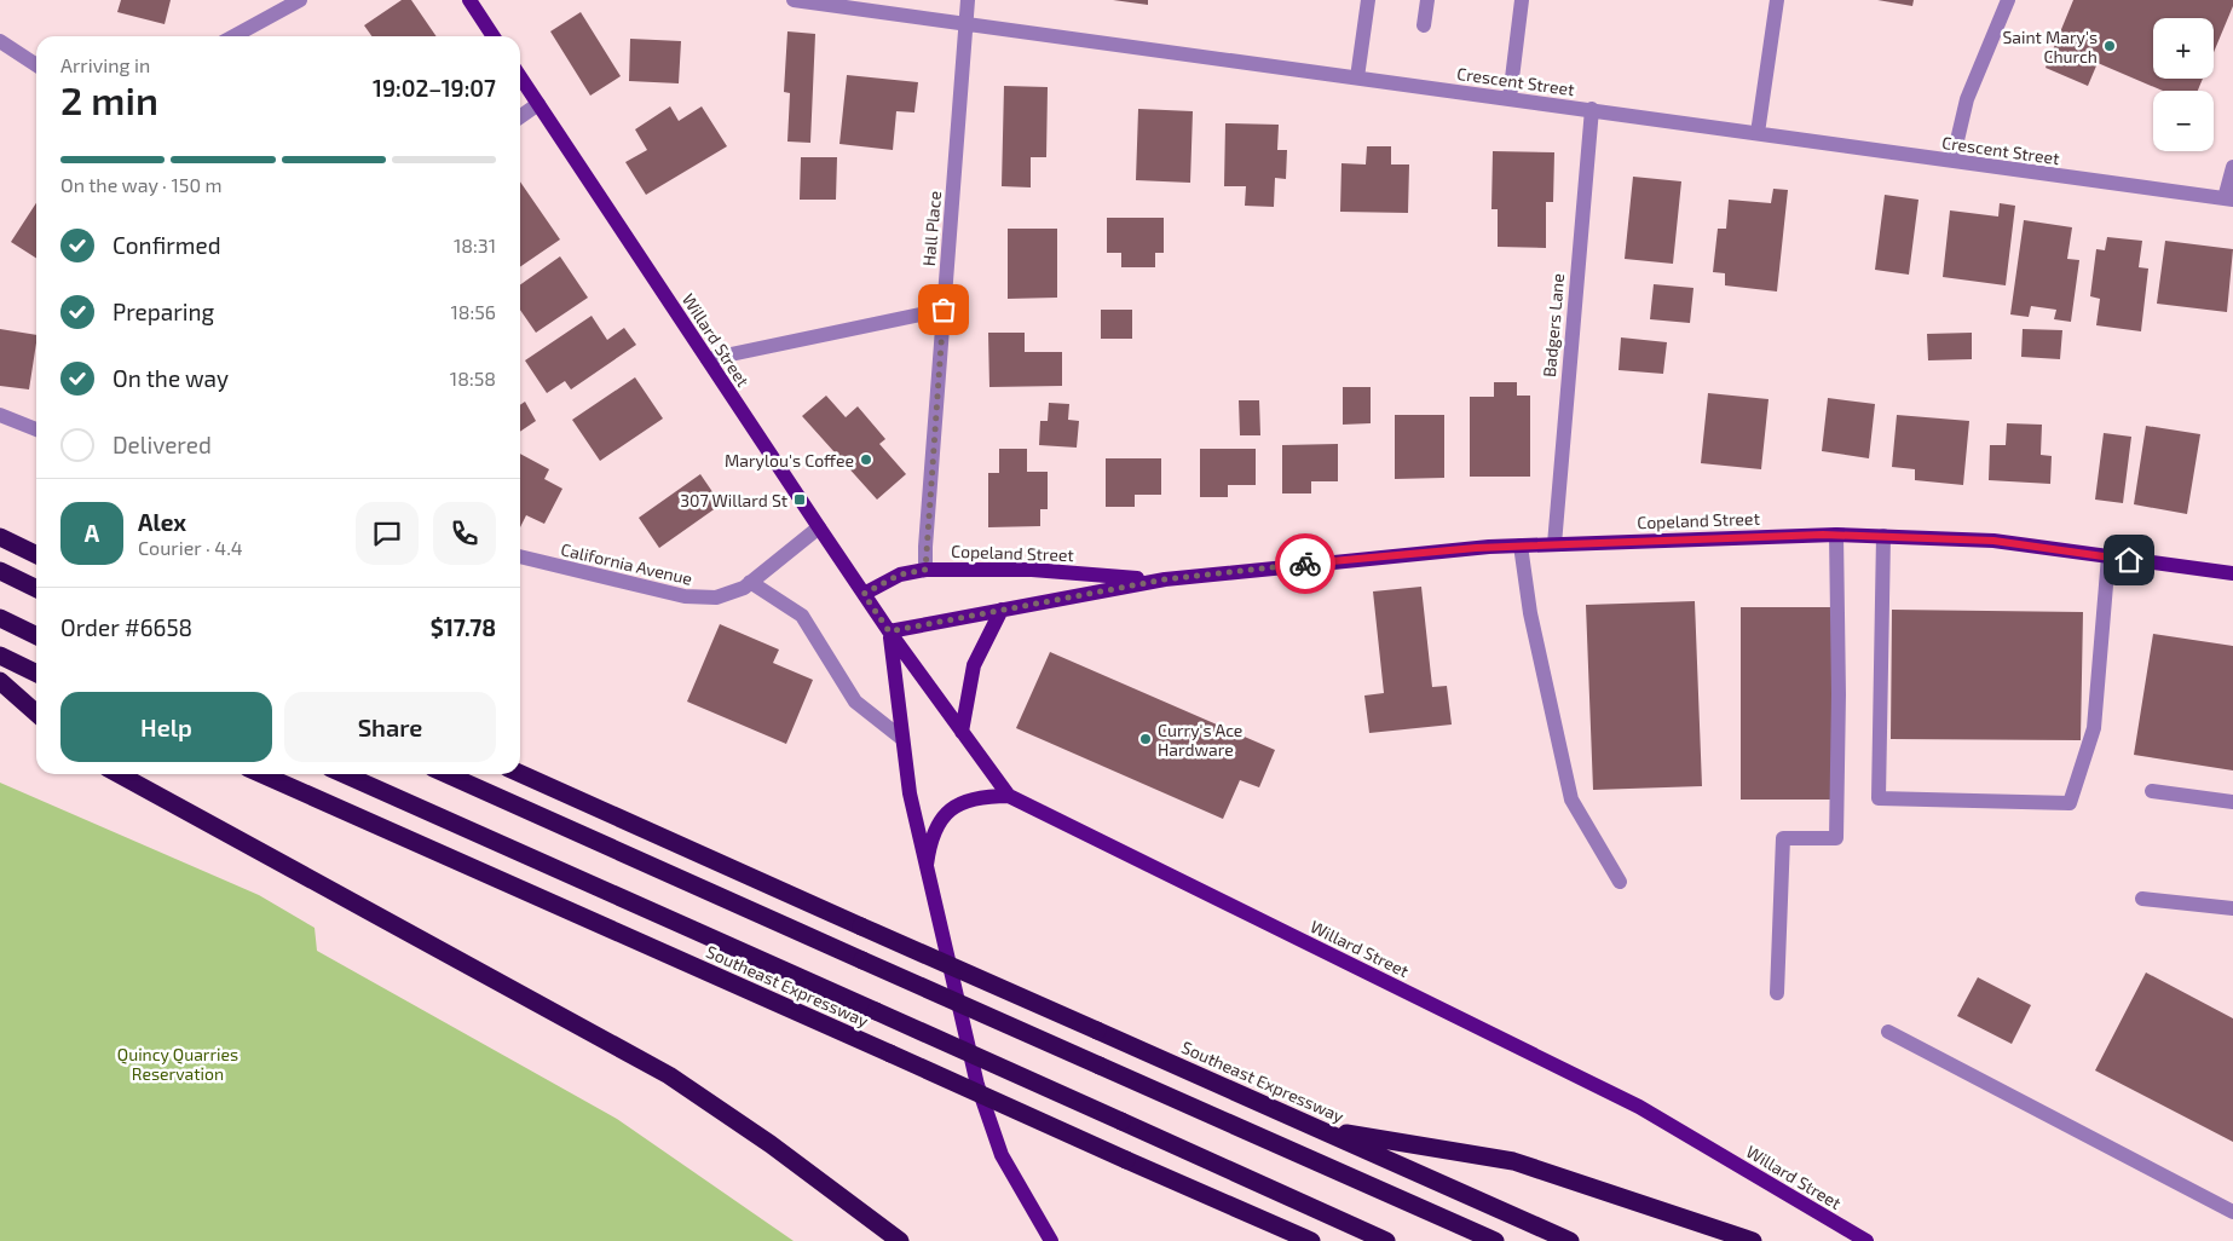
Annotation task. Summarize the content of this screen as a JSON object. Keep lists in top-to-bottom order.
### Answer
{
  "streets": {
    "highway": ["Southeast Expressway"],
    "main road": ["Willard Street", "Copeland Street"],
    "street": [
      "Crescent Street",
      "Hall Place",
      "Badgers Lane",
      "California Avenue"
    ]
  },
  "crossings": [
    ["Crescent Street", "Hall Place"],
    ["Crescent Street", "Badgers Lane"],
    ["Hall Place", "Copeland Street"],
    ["Badgers Lane", "Copeland Street"],
    ["Willard Street", "Copeland Street"],
    ["Willard Street", "California Avenue"]
  ],
  "parks": ["Quincy Quarries Reservation"],
  "places": {
    "other": ["Saint Mary's Church", "Marylou's Coffee", "Curry's Ace Hardware"],
    "transit": ["307 Willard St"]
  },
  "page": {
    "map_buttons": ["+", "−"],
    "heading": ["2 min", "Arriving in", "19:02–19:07"],
    "panel": [
      "Alex",
      "Courier · 4.4",
      "Order #6658",
      "$17.78"
    ],
    "bar": "On the way · 150 m",
    "list": [
      ["Confirmed", "18:31"],
      ["Preparing", "18:56"],
      ["On the way", "18:58"],
      "Delivered"
    ],
    "round": "A",
    "buttons": ["Help", "Share"]
  }
}
